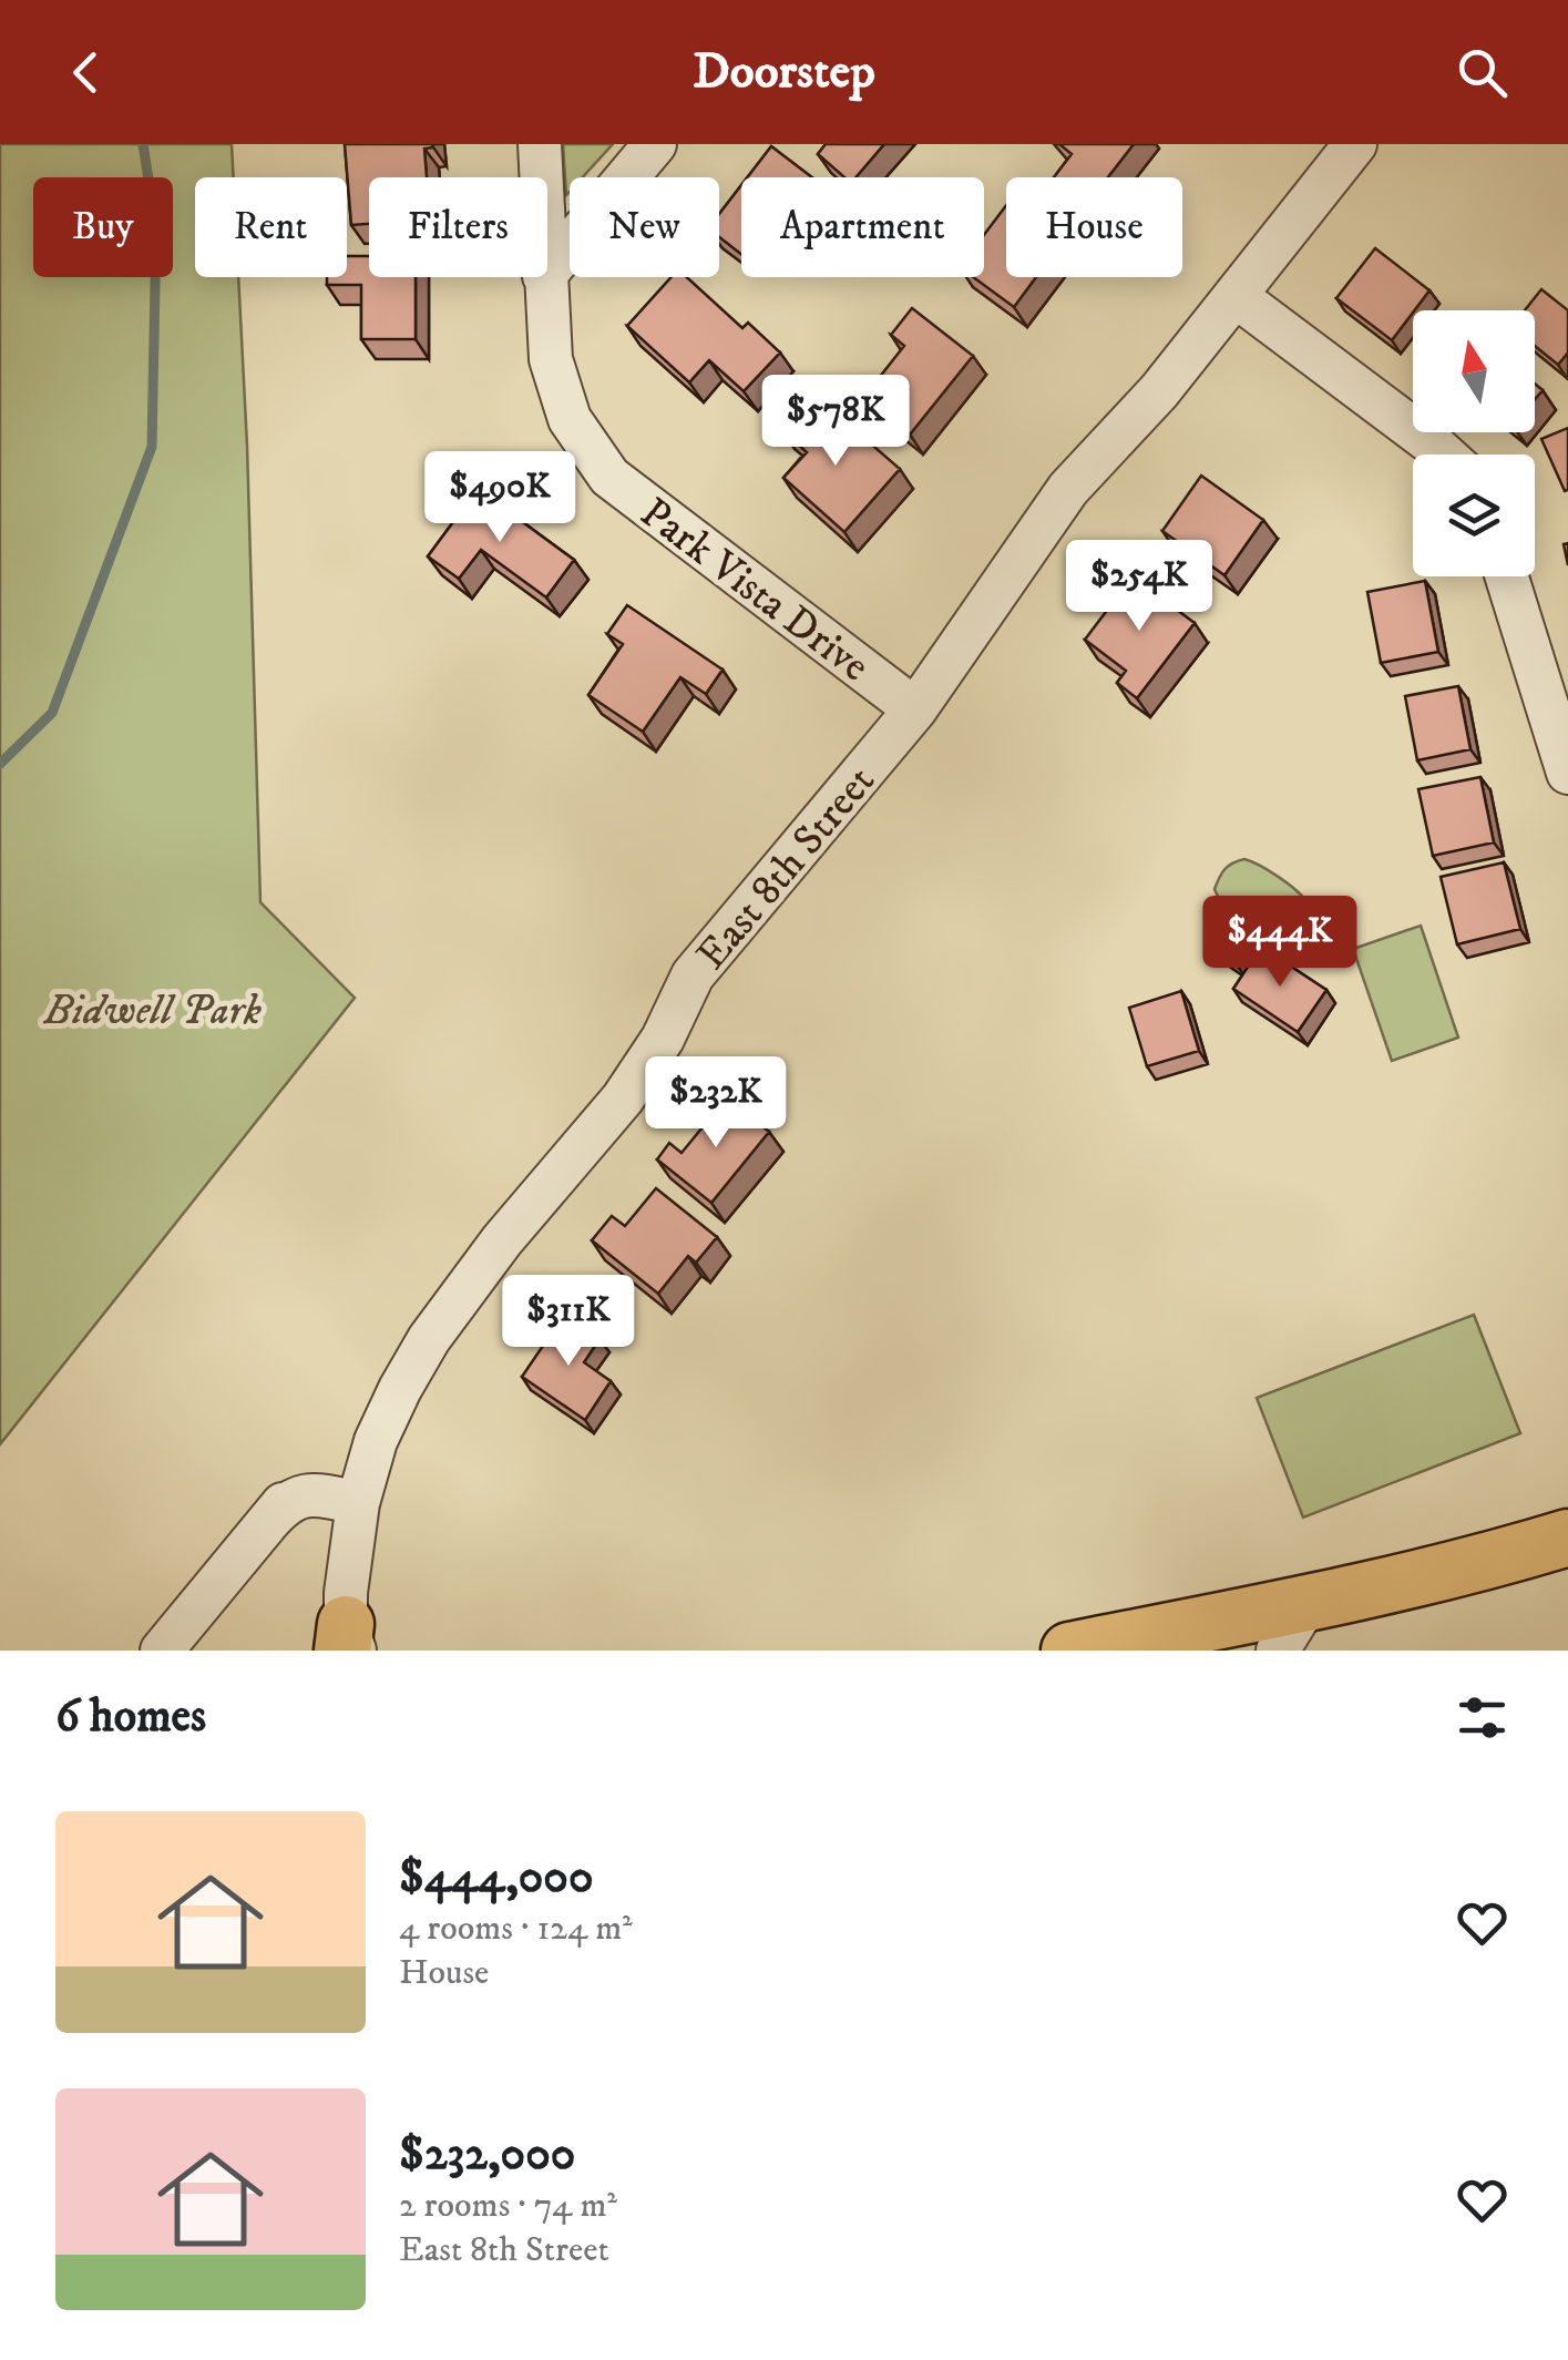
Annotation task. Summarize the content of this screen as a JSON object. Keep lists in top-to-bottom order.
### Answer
{
  "streets": {
    "street": ["Park Vista Drive", "East 8th Street"]
  },
  "crossings": [
    ["Park Vista Drive", "East 8th Street"]
  ],
  "parks": ["Bidwell Park"],
  "north": "top",
  "page": {
    "header": "Doorstep",
    "chip": [
      "Buy",
      "Rent",
      "Filters",
      "New",
      "Apartment",
      "House"
    ],
    "price": [
      "$578K",
      "$490K",
      "$254K",
      "$444K",
      "$232K",
      "$311K"
    ],
    "heading": "6 homes",
    "list": [
      {
        "name": "$444,000",
        "note": "4 rooms · 124 m² · House"
      },
      {
        "name": "$232,000",
        "note": "2 rooms · 74 m² · East 8th Street"
      }
    ]
  }
}
